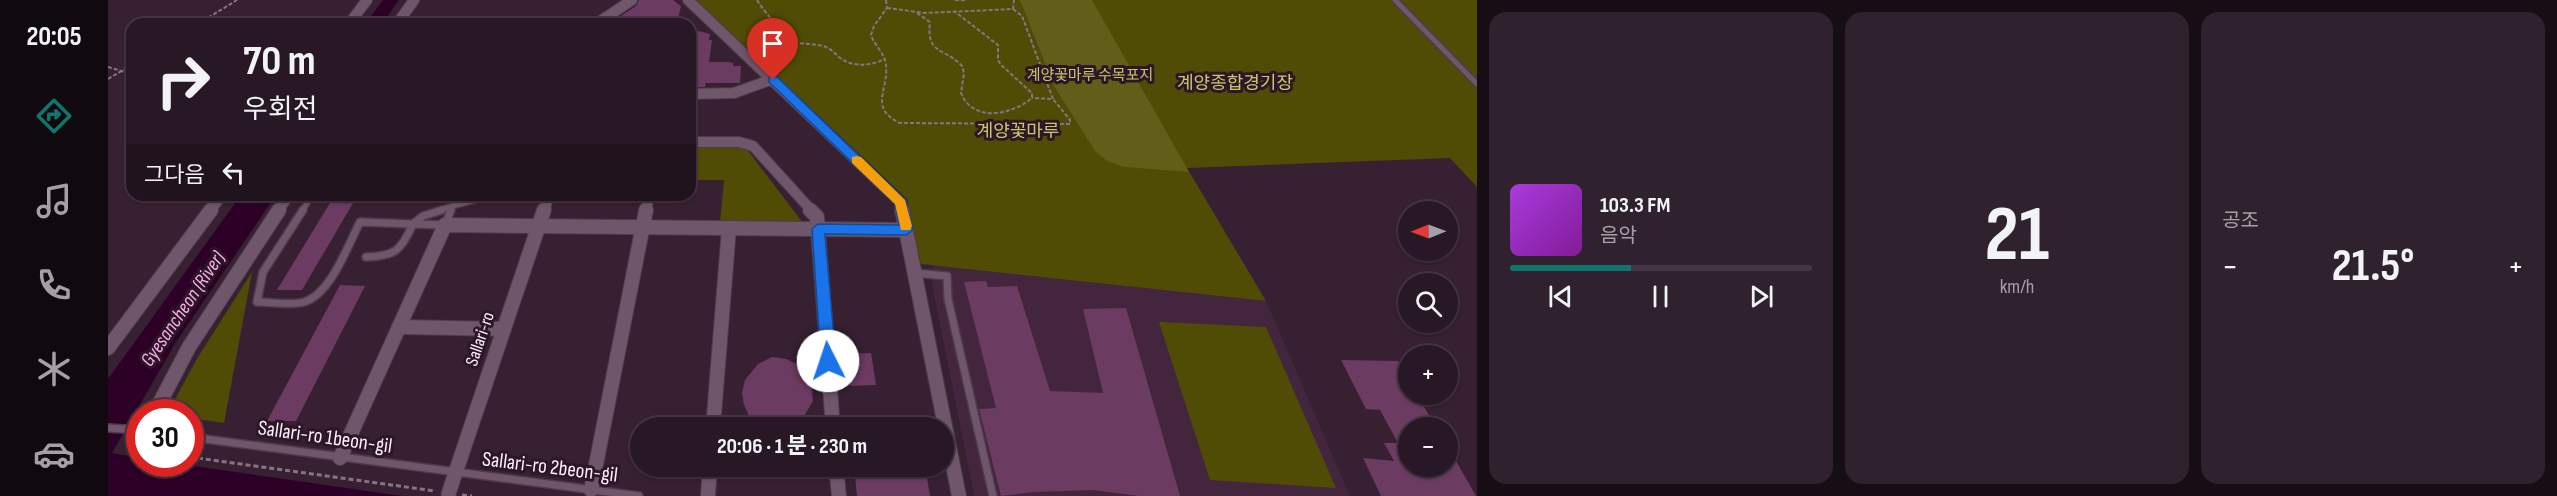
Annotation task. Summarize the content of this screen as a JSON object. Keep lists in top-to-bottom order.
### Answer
{
  "streets": {
    "street": ["Sallari-ro"],
    "lane": ["Sallari-ro 1beon-gil", "Sallari-ro 2beon-gil"]
  },
  "crossings": [
    ["Sallari-ro", "Sallari-ro 1beon-gil"],
    ["Sallari-ro", "Sallari-ro 2beon-gil"],
    ["Sallari-ro 1beon-gil", "Sallari-ro 2beon-gil"]
  ],
  "water": ["Gyesancheon (River)"],
  "parks": ["계양꽃마루 수목포지", "계양종합경기장", "계양꽃마루"],
  "north": "left",
  "page": {
    "tabs": "20:05",
    "tile": [
      ["21", "km/h"],
      "공조"
    ],
    "turn": ["70 m", "우회전"],
    "then": "그다음",
    "song": ["103.3 FM", "음악"],
    "map_buttons": ["+", "−"],
    "heat": ["−", "21.5°", "+"],
    "limit": "30",
    "trip": "20:06 · 1 분 · 230 m"
  }
}
